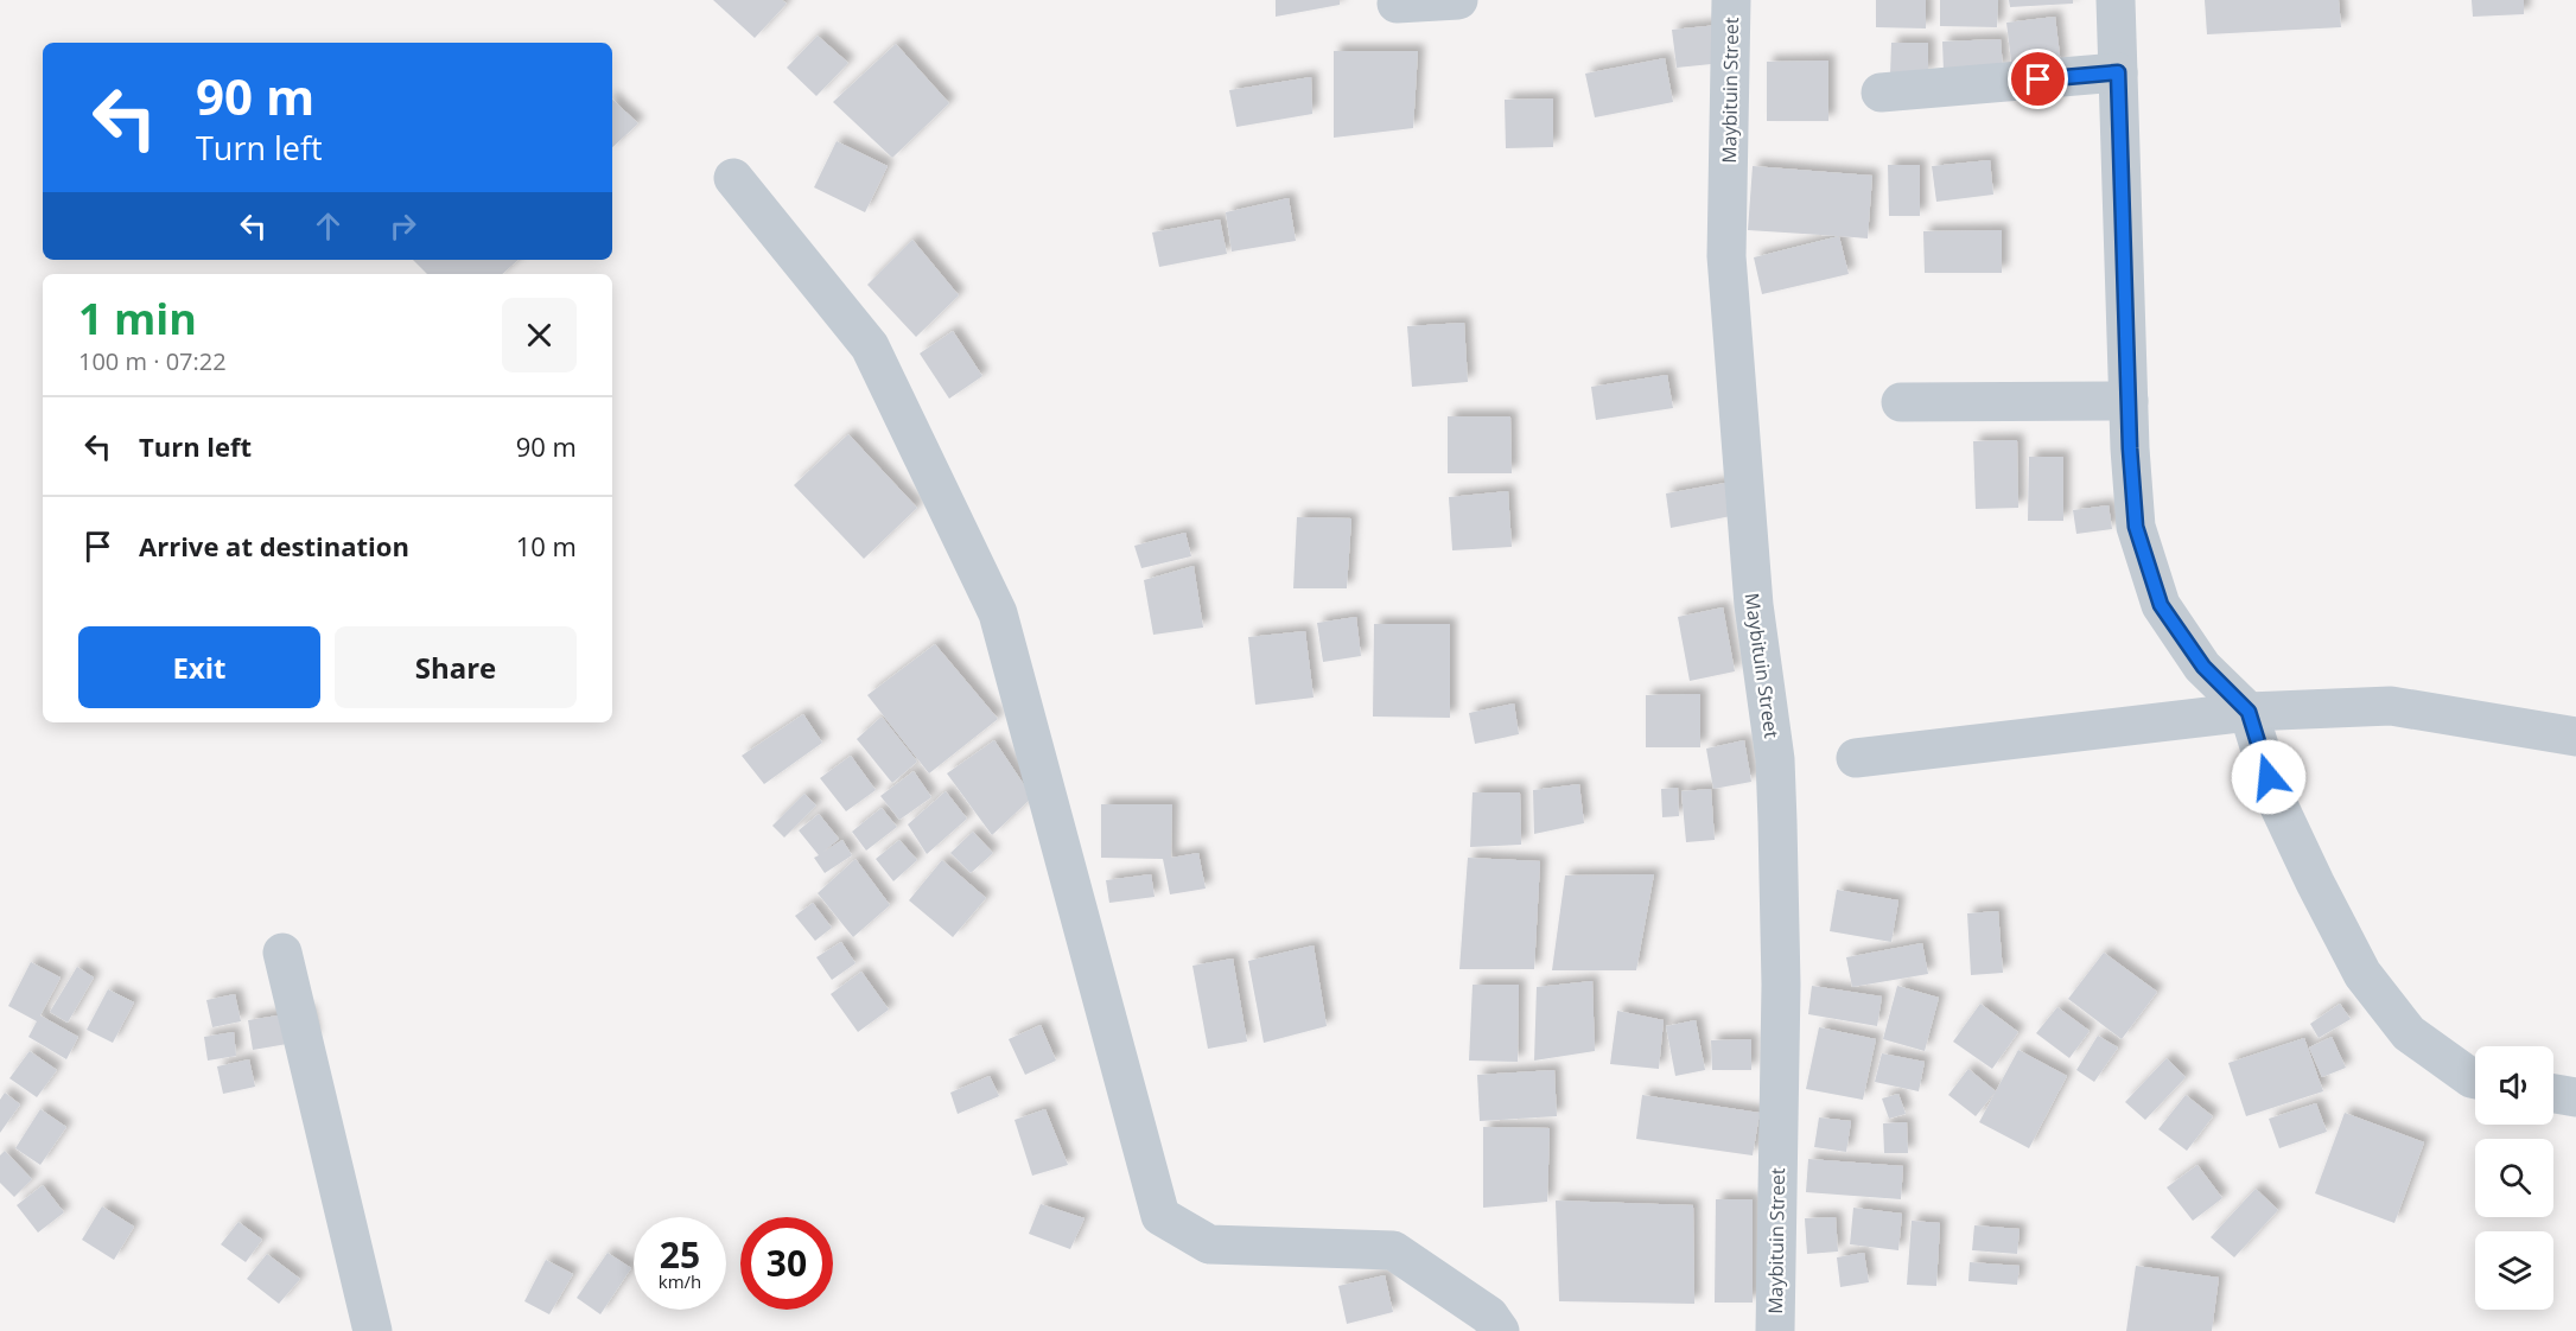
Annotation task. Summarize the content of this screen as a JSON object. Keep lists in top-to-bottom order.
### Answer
{
  "streets": {
    "street": ["Maybituin Street"]
  },
  "page": {
    "turn": ["90 m", "Turn left"],
    "heading": ["1 min", "100 m · 07:22"],
    "list": [
      {
        "name": "Turn left",
        "value": "90 m"
      },
      {
        "name": "Arrive at destination",
        "value": "10 m"
      }
    ],
    "buttons": ["Exit", "Share"],
    "speed": "25 km/h",
    "limit": "30"
  }
}
